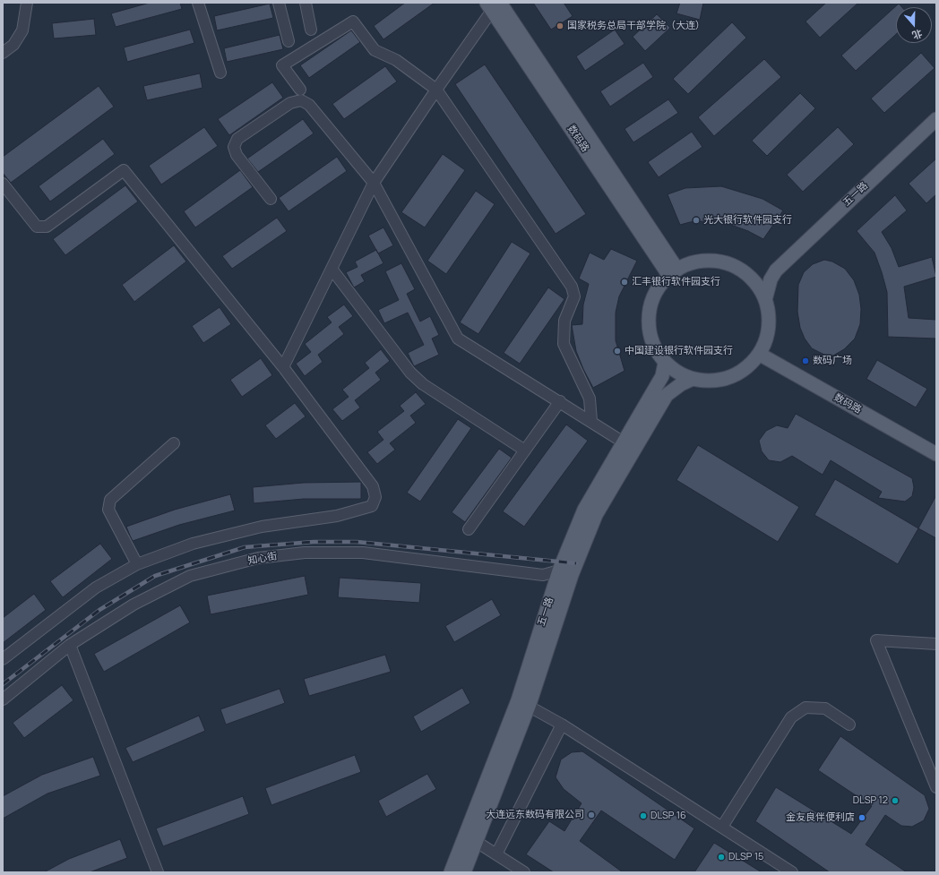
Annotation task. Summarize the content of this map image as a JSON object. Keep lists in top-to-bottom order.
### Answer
{
  "streets": {
    "main road": ["数码路", "五一路"],
    "street": ["知心街"]
  },
  "crossings": [
    ["数码路", "五一路"],
    ["五一路", "知心街"]
  ],
  "places": [
    "国家税务总局干部学院（大连）",
    "光大银行软件园支行",
    "汇丰银行软件园支行",
    "中国建设银行软件园支行",
    "数码广场",
    "DLSP 12",
    "大连远东数码有限公司",
    "DLSP 16",
    "金友良伴便利店",
    "DLSP 15"
  ],
  "north": "bottom"
}
